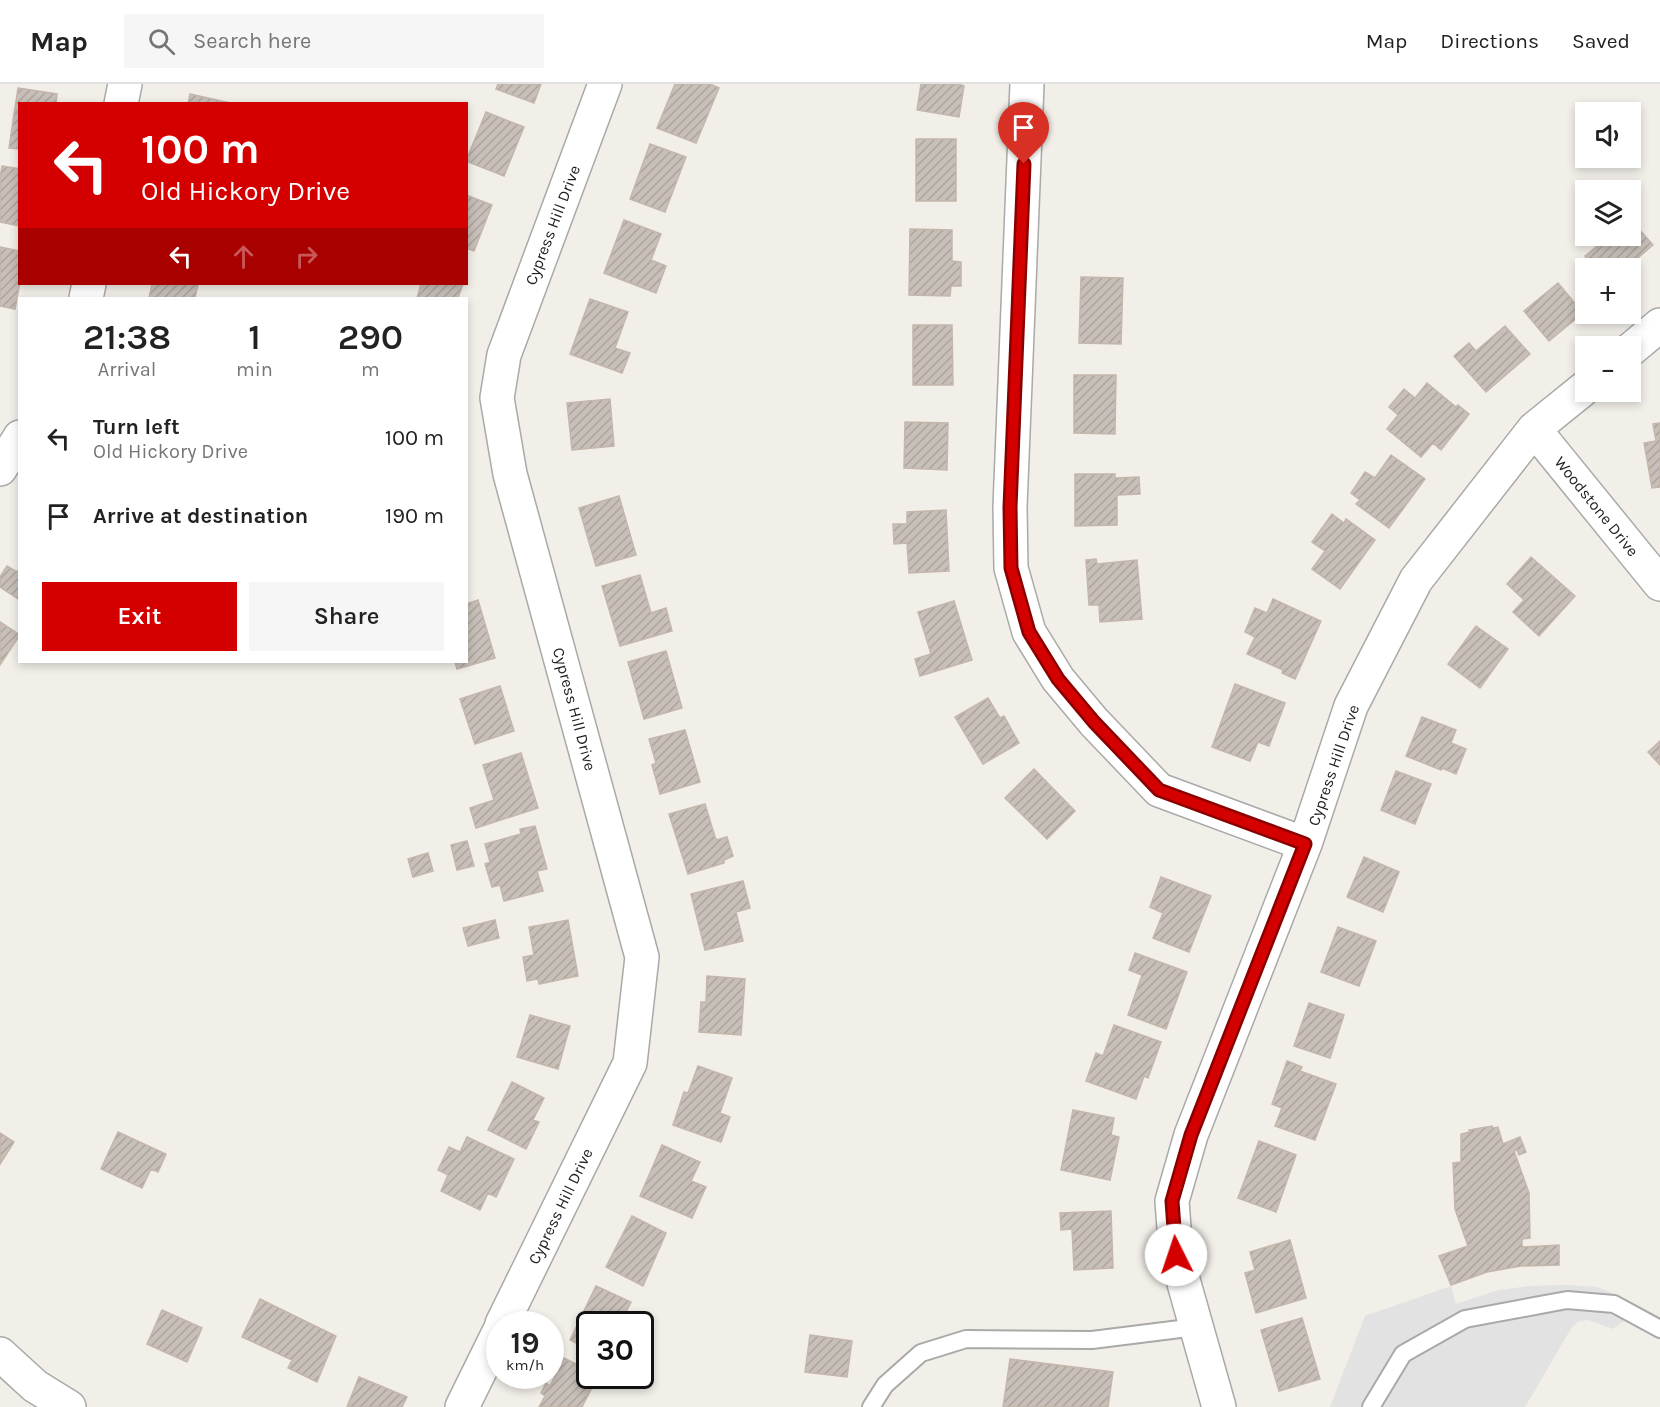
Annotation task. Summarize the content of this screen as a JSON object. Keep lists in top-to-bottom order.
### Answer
{
  "streets": {
    "street": ["Cypress Hill Drive", "Woodstone Drive"]
  },
  "crossings": [
    ["Cypress Hill Drive", "Woodstone Drive"]
  ],
  "page": {
    "header": "Map",
    "search": "Search here",
    "nav": ["Map", "Directions", "Saved"],
    "map_buttons": ["+", "−"],
    "turn": ["100 m", "Old Hickory Drive"],
    "eta": [
      "21:38",
      "Arrival",
      "1",
      "min",
      "290",
      "m"
    ],
    "list": [
      {
        "name": "Turn left",
        "note": "Old Hickory Drive",
        "value": "100 m"
      },
      {
        "name": "Arrive at destination",
        "value": "190 m"
      }
    ],
    "buttons": ["Exit", "Share"],
    "speed": "19 km/h",
    "limit": "30"
  }
}
